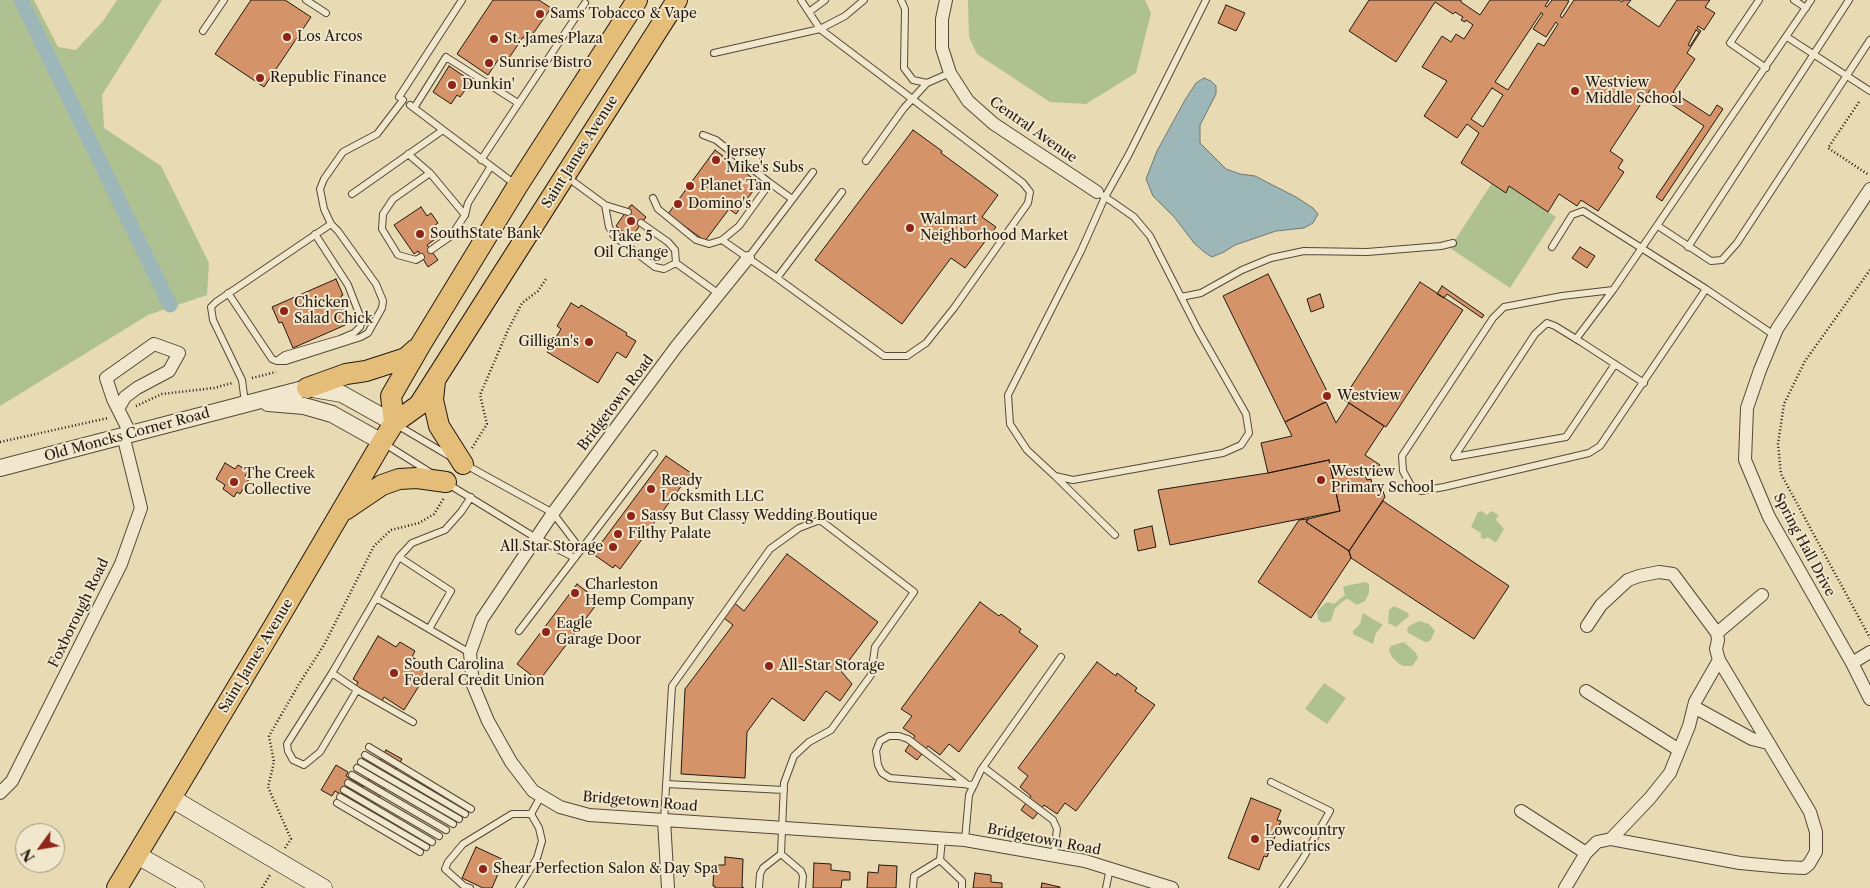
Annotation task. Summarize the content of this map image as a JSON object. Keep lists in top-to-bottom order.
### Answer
{
  "streets": {
    "main road": ["Saint James Avenue"],
    "street": [
      "Central Avenue",
      "Bridgetown Road",
      "Old Moncks Corner Road",
      "Spring Hall Drive",
      "Foxborough Road"
    ]
  },
  "crossings": [
    ["Old Moncks Corner Road", "Foxborough Road"]
  ],
  "places": [
    "Sams Tobacco & Vape",
    "Los Arcos",
    "St. James Plaza",
    "Sunrise Bistro",
    "Republic Finance",
    "Dunkin'",
    "Westview Middle School",
    "Jersey Mike's Subs",
    "Planet Tan",
    "Domino's",
    "Take 5 Oil Change",
    "Walmart Neighborhood Market",
    "SouthState Bank",
    "Chicken Salad Chick",
    "Gilligan's",
    "Westview",
    "Westview Primary School",
    "The Creek Collective",
    "Ready Locksmith LLC",
    "Sassy But Classy Wedding Boutique",
    "Filthy Palate",
    "All Star Storage",
    "Charleston Hemp Company",
    "Eagle Garage Door",
    "All-Star Storage",
    "South Carolina Federal Credit Union",
    "Lowcountry Pediatrics",
    "Shear Perfection Salon & Day Spa"
  ],
  "north": "bottom left"
}
